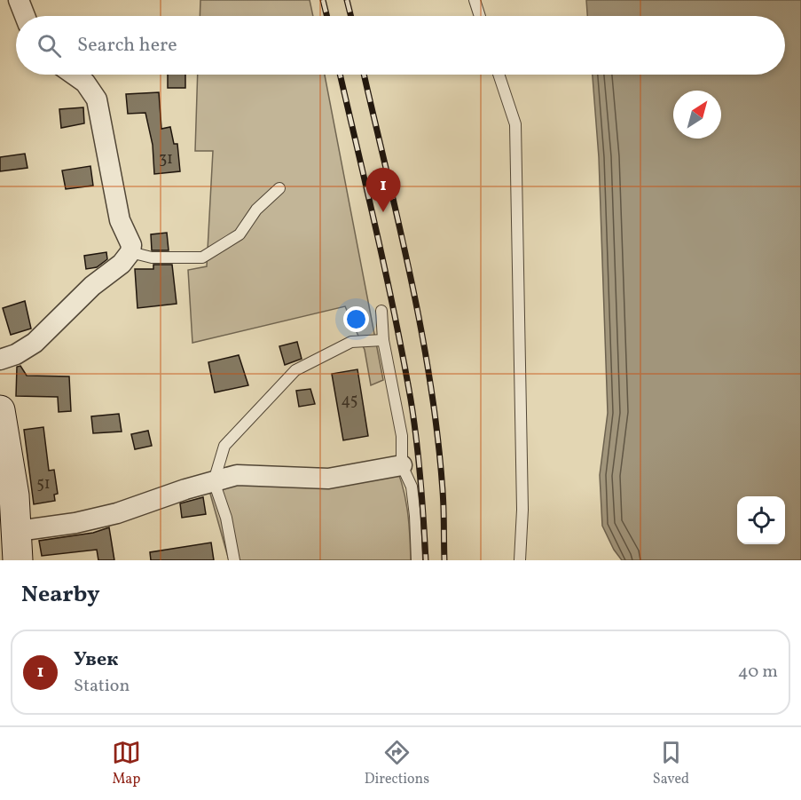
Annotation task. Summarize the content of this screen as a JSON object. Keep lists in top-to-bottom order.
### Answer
{
  "house_numbers": ["31", "45", "51"],
  "north": "top right",
  "page": {
    "search": "Search here",
    "pins": "1",
    "heading": "Nearby",
    "list": [
      {
        "mark": "1",
        "name": "Увек",
        "note": "Station",
        "value": "40 m"
      }
    ],
    "nav": ["Map", "Directions", "Saved"]
  }
}
